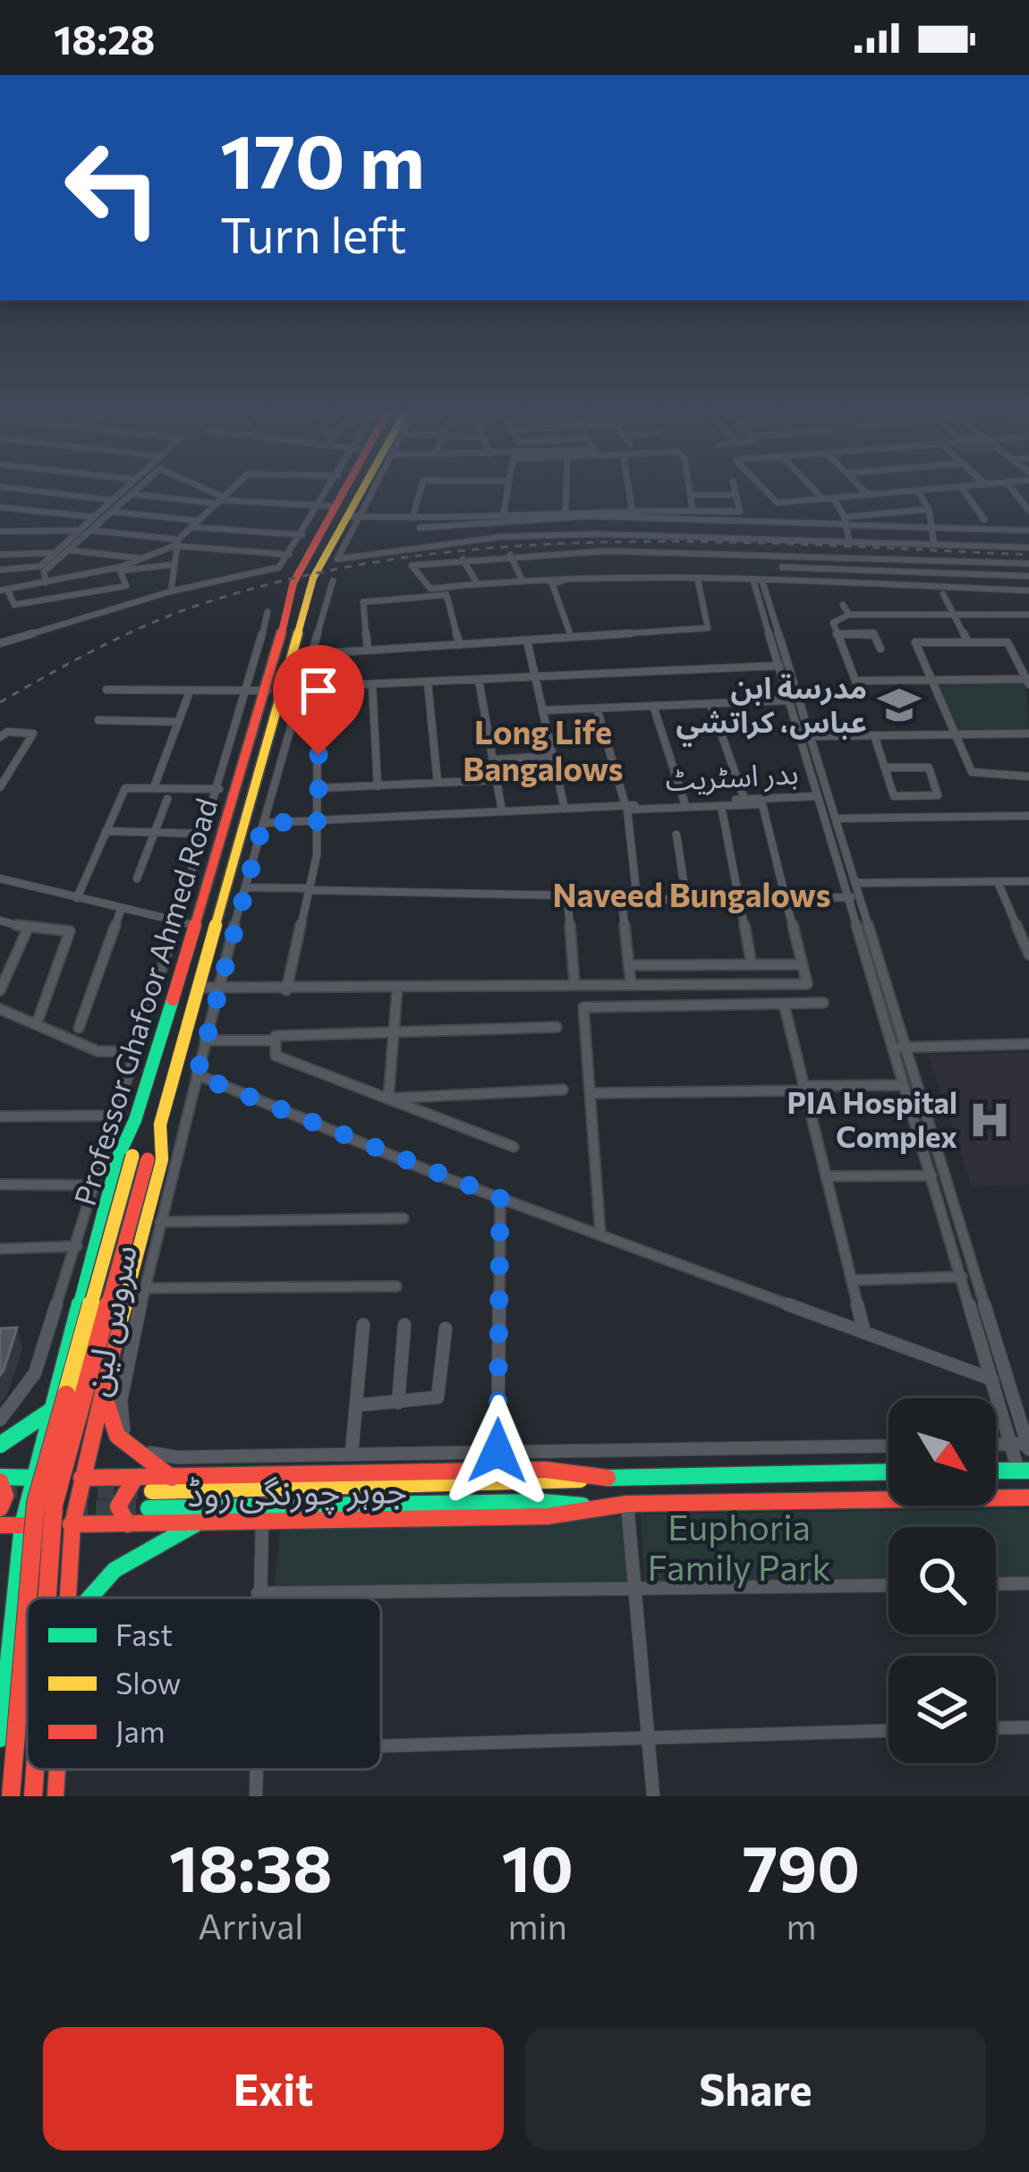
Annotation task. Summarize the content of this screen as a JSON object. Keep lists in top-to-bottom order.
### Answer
{
  "streets": {
    "main road": ["Professor Ghafoor Ahmed Road", "جوہر چورنگی روڈ"],
    "street": ["بدر اسٹریٹ", "سروس لین"]
  },
  "crossings": [
    ["بدر اسٹریٹ", "سروس لین"],
    ["Professor Ghafoor Ahmed Road", "جوہر چورنگی روڈ"]
  ],
  "districts": ["Long Life Bangalows", "Naveed Bungalows"],
  "parks": ["Euphoria Family Park"],
  "places": {
    "school or university": ["مدرسة ابن عباس، كراتشي"],
    "hospital": ["PIA Hospital Complex"]
  },
  "legend": ["Fast", "Slow", "Jam"],
  "north": "bottom right",
  "page": {
    "status": "18:28",
    "turn": ["170 m", "Turn left"],
    "eta": [
      "18:38",
      "Arrival",
      "10",
      "min",
      "790",
      "m"
    ],
    "buttons": ["Exit", "Share"]
  }
}
